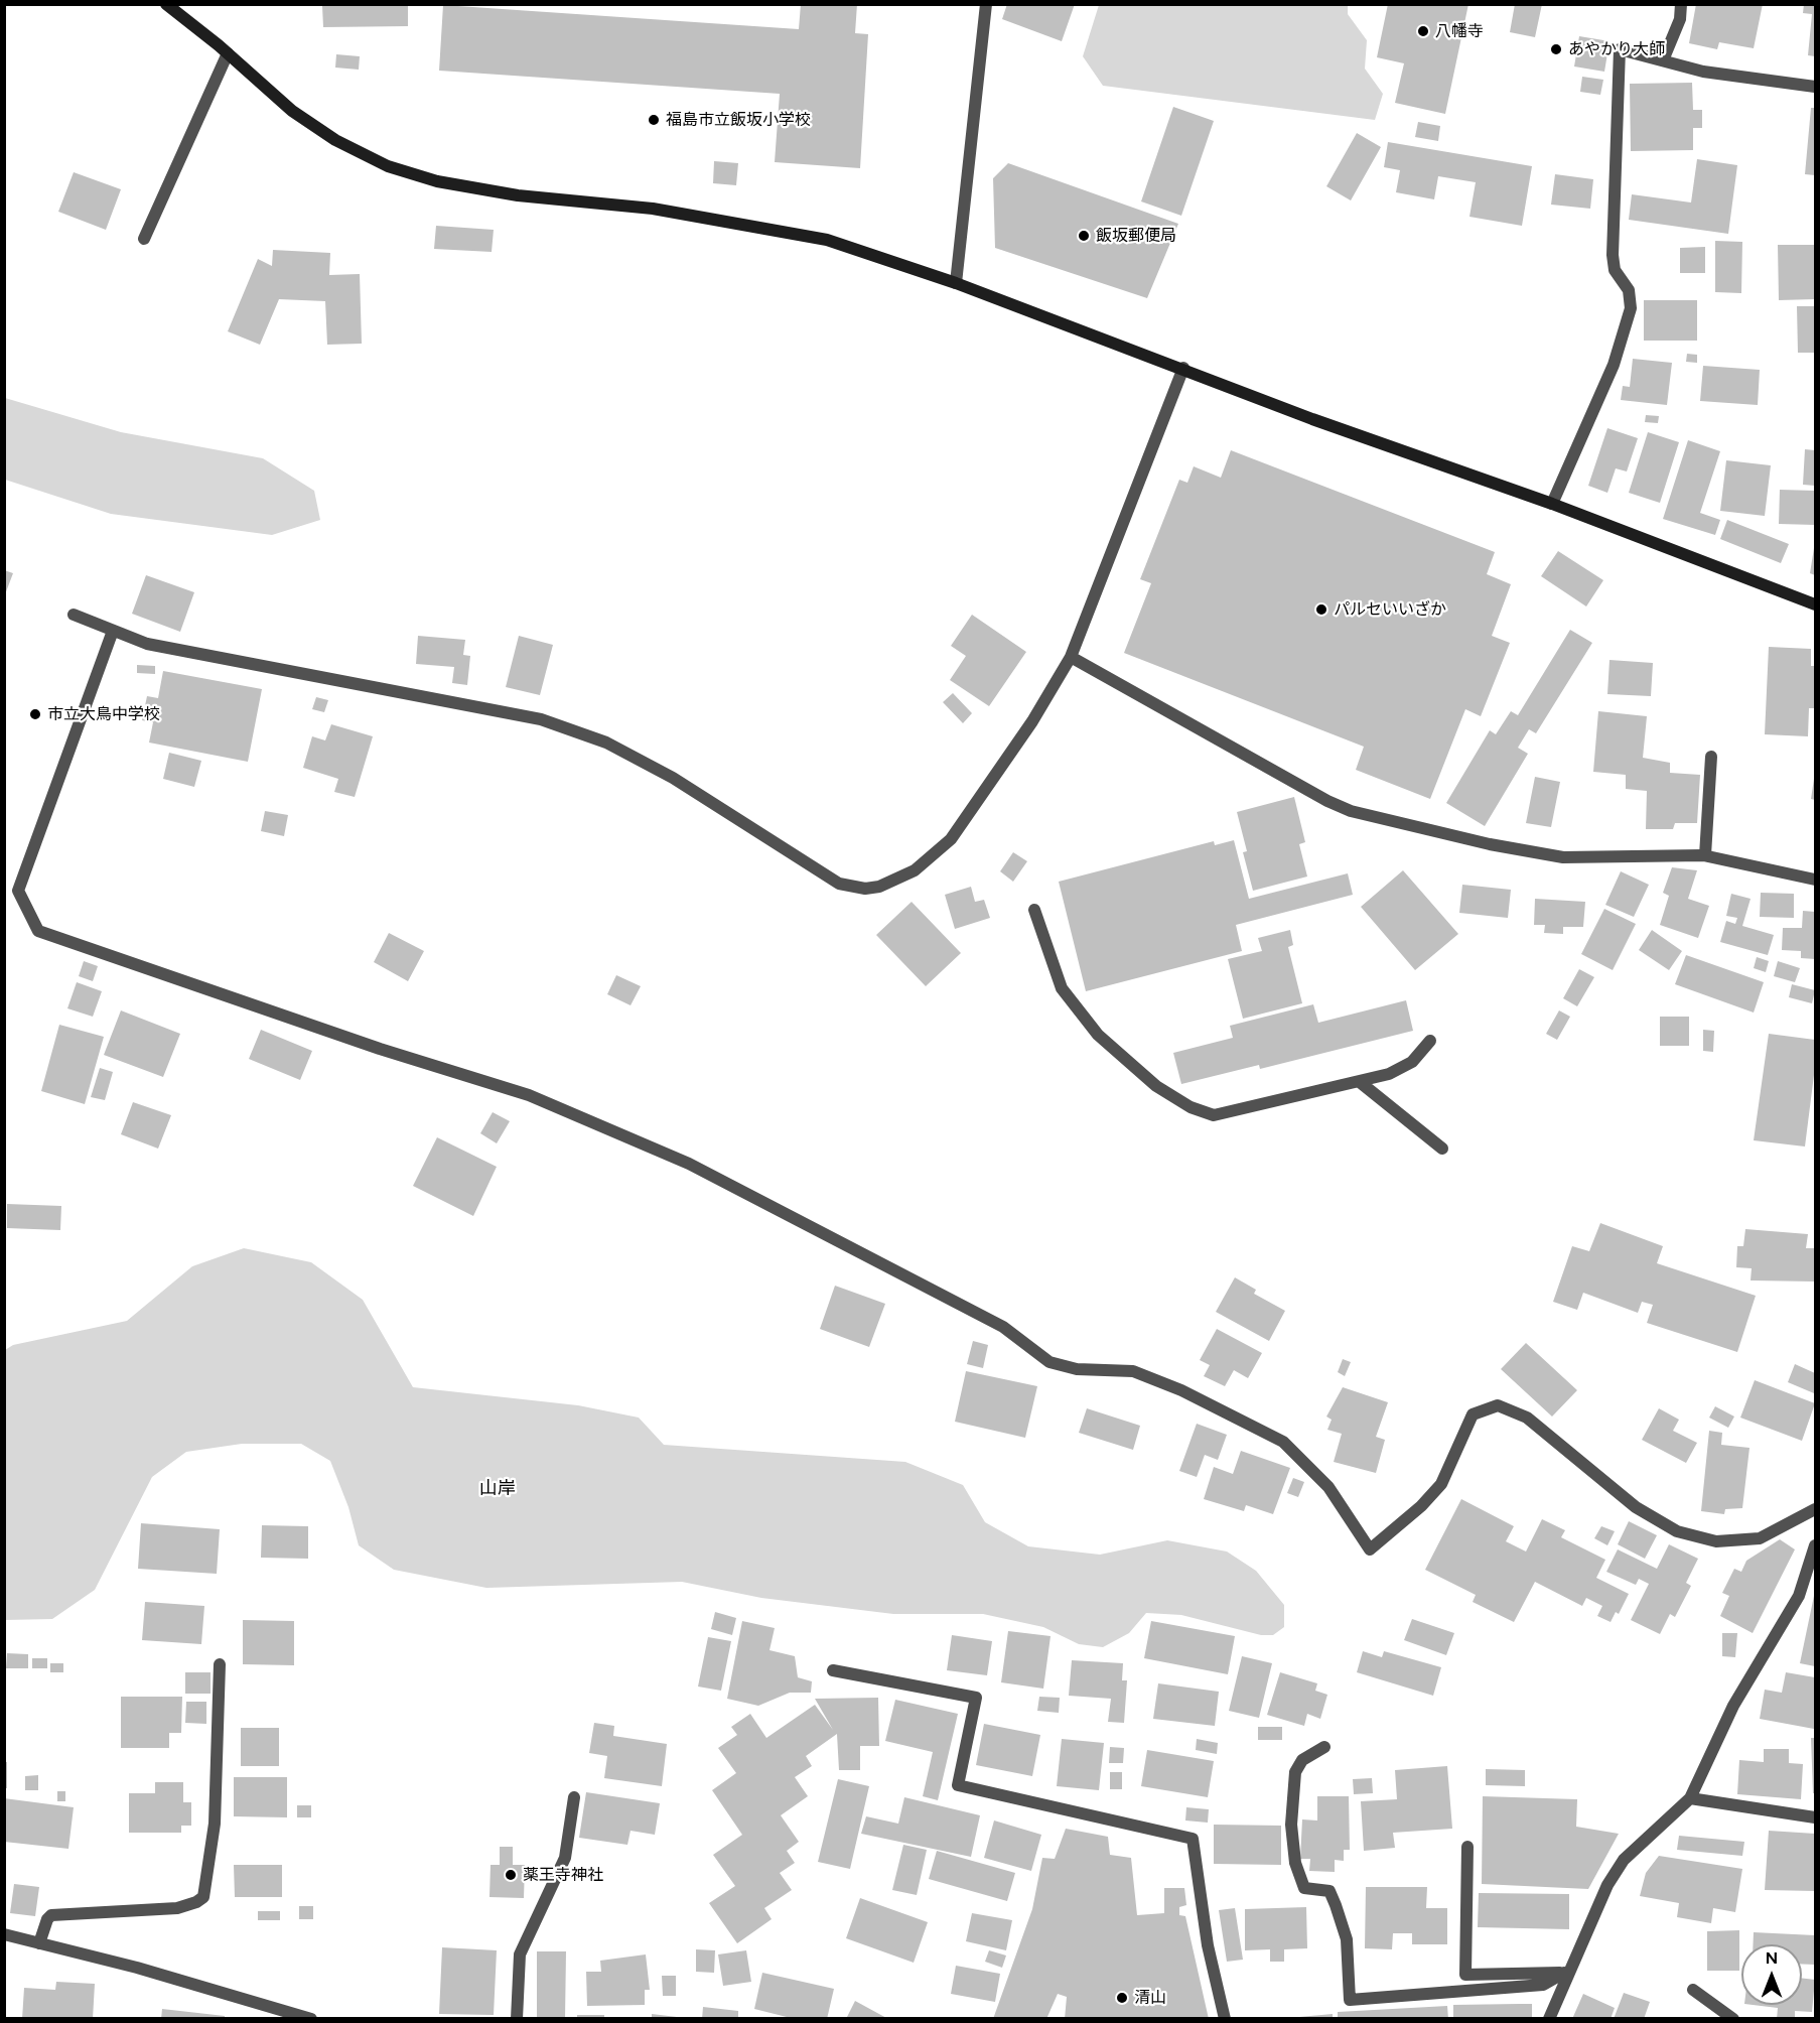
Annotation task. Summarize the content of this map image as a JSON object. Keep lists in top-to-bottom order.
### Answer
{
  "districts": ["山岸"],
  "places": [
    "八幡寺",
    "あやかり大師",
    "福島市立飯坂小学校",
    "飯坂郵便局",
    "パルセいいざか",
    "市立大鳥中学校",
    "薬王寺神社",
    "清山"
  ],
  "north": "top"
}
